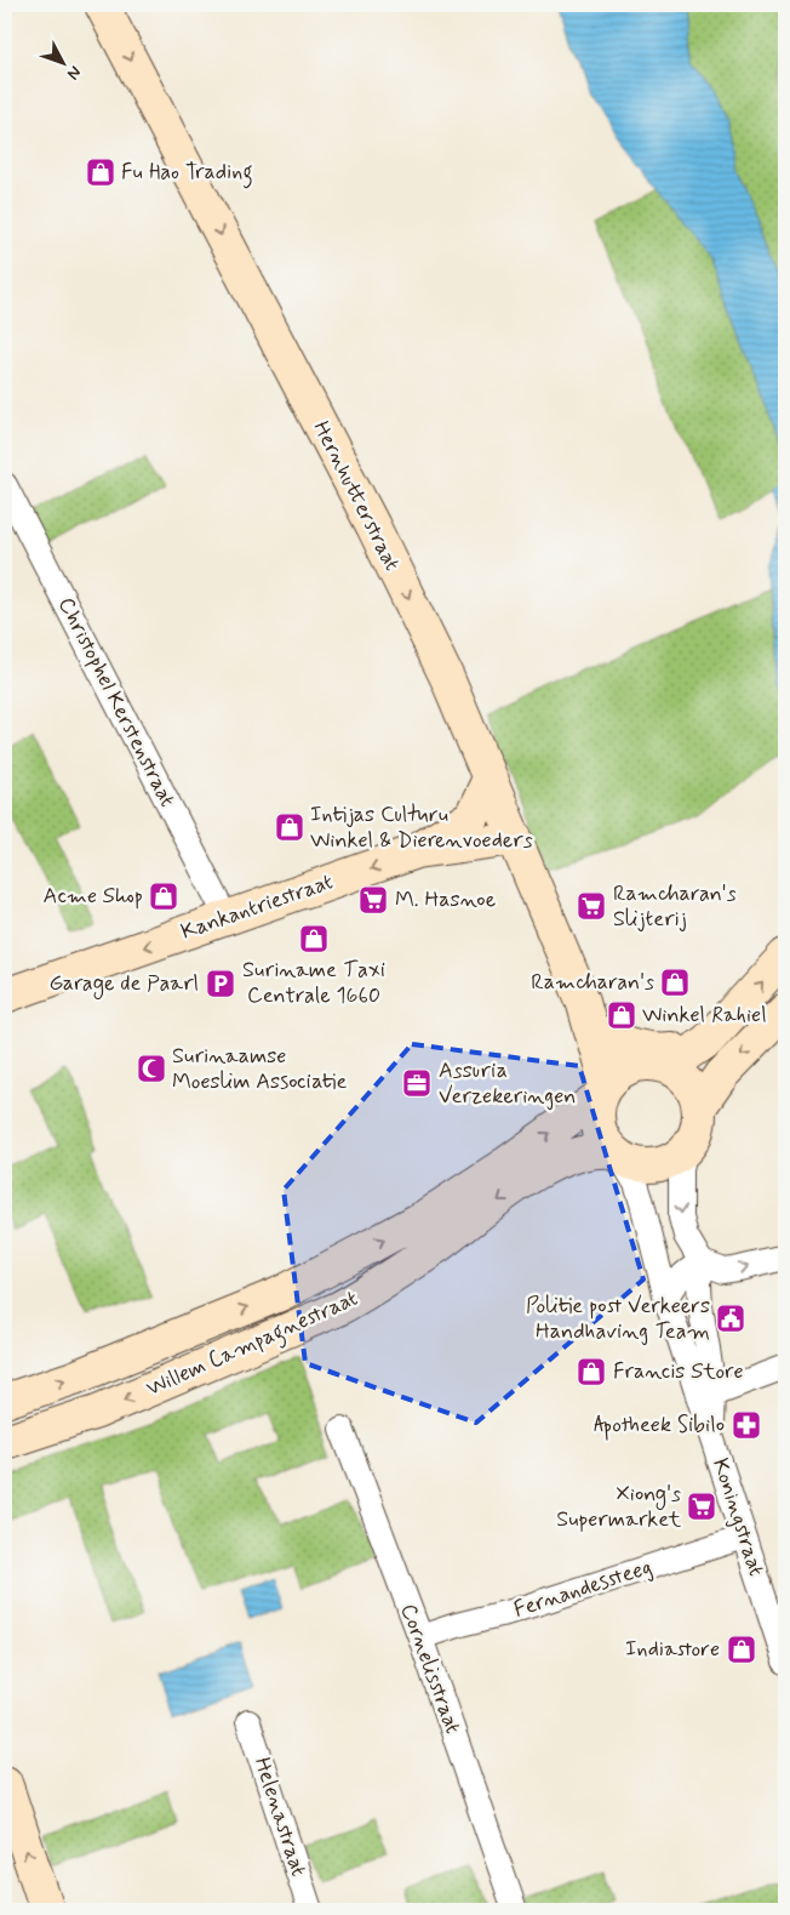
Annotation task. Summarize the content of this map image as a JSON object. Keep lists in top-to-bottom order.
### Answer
{
  "streets": {
    "main road": ["Hernhutterstraat", "Kankantriestraat", "Willem Campagnestraat"],
    "street": [
      "Christophel Kerstenstraat",
      "Koningstraat",
      "Fernandessteeg",
      "Cornelisstraat",
      "Helenastraat"
    ]
  },
  "crossings": [
    ["Hernhutterstraat", "Kankantriestraat"],
    ["Hernhutterstraat", "Willem Campagnestraat"],
    ["Hernhutterstraat", "Koningstraat"],
    ["Christophel Kerstenstraat", "Kankantriestraat"],
    ["Willem Campagnestraat", "Koningstraat"],
    ["Koningstraat", "Fernandessteeg"],
    ["Fernandessteeg", "Cornelisstraat"]
  ],
  "one_way": ["Hernhutterstraat", "Kankantriestraat"],
  "places": {
    "shop": [
      "Fu Hao Trading",
      "Intijas Culturu Winkel & Dierenvoeders",
      "Acme Shop",
      "Suriname Taxi Centrale 1660",
      "Ramcharan's",
      "Winkel Rahiel",
      "Francis Store",
      "Indiastore"
    ],
    "supermarket": ["M. Hasnoe", "Ramcharan's Slijterij", "Xiong's Supermarket"],
    "parking": ["Garage de Paarl"],
    "mosque": ["Surinaamse Moeslim Associatie"],
    "office": ["Assuria Verzekeringen"],
    "public building": ["Politie post Verkeers Handhaving Team"],
    "pharmacy": ["Apotheek Sibilo"]
  },
  "north": "bottom right"
}
